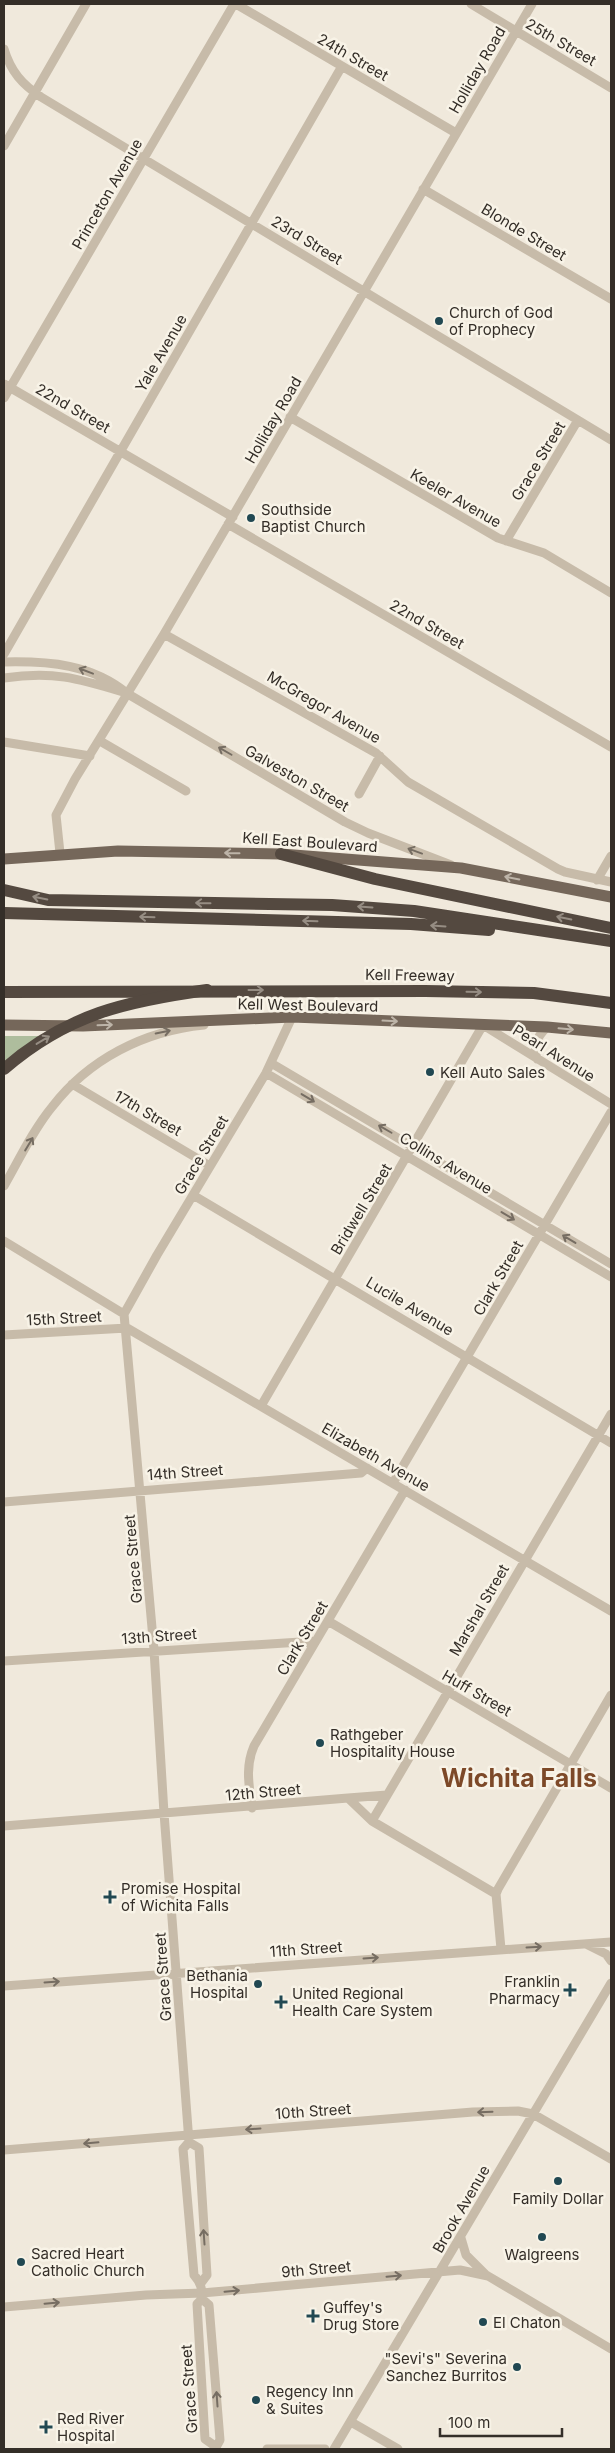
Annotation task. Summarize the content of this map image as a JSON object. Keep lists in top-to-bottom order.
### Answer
{
  "streets": {
    "highway": ["Kell Freeway"],
    "main road": ["Kell East Boulevard", "Kell West Boulevard"],
    "street": [
      "25th Street",
      "24th Street",
      "Holliday Road",
      "Princeton Avenue",
      "Blonde Street",
      "23rd Street",
      "Yale Avenue",
      "22nd Street",
      "Grace Street",
      "Keeler Avenue",
      "McGregor Avenue",
      "Galveston Street",
      "Pearl Avenue",
      "17th Street",
      "Collins Avenue",
      "Bridwell Street",
      "Clark Street",
      "Lucile Avenue",
      "15th Street",
      "Elizabeth Avenue",
      "14th Street",
      "Marshal Street",
      "13th Street",
      "Huff Street",
      "12th Street",
      "11th Street",
      "10th Street",
      "Brook Avenue",
      "9th Street"
    ]
  },
  "crossings": [
    ["25th Street", "Holliday Road"],
    ["24th Street", "Holliday Road"],
    ["24th Street", "Princeton Avenue"],
    ["24th Street", "Yale Avenue"],
    ["Holliday Road", "Blonde Street"],
    ["Holliday Road", "23rd Street"],
    ["Holliday Road", "22nd Street"],
    ["Holliday Road", "Keeler Avenue"],
    ["Holliday Road", "McGregor Avenue"],
    ["Holliday Road", "Galveston Street"],
    ["Holliday Road", "Kell East Boulevard"],
    ["Princeton Avenue", "23rd Street"],
    ["Princeton Avenue", "22nd Street"],
    ["23rd Street", "Yale Avenue"],
    ["23rd Street", "Grace Street"],
    ["Yale Avenue", "22nd Street"],
    ["Grace Street", "Keeler Avenue"],
    ["Grace Street", "Kell West Boulevard"],
    ["Grace Street", "17th Street"],
    ["Grace Street", "Collins Avenue"],
    ["Grace Street", "Lucile Avenue"],
    ["Grace Street", "15th Street"],
    ["Grace Street", "Elizabeth Avenue"],
    ["Grace Street", "14th Street"],
    ["Grace Street", "13th Street"],
    ["Grace Street", "12th Street"],
    ["Grace Street", "11th Street"],
    ["Grace Street", "10th Street"],
    ["Grace Street", "9th Street"],
    ["Galveston Street", "Kell East Boulevard"],
    ["Kell West Boulevard", "Pearl Avenue"],
    ["Kell West Boulevard", "Bridwell Street"],
    ["Pearl Avenue", "Bridwell Street"],
    ["Collins Avenue", "Bridwell Street"],
    ["Collins Avenue", "Clark Street"],
    ["Bridwell Street", "Lucile Avenue"],
    ["Bridwell Street", "Elizabeth Avenue"],
    ["Clark Street", "Lucile Avenue"],
    ["Clark Street", "Elizabeth Avenue"],
    ["Clark Street", "13th Street"],
    ["Clark Street", "Huff Street"],
    ["Clark Street", "12th Street"],
    ["Lucile Avenue", "Marshal Street"],
    ["15th Street", "Elizabeth Avenue"],
    ["Elizabeth Avenue", "14th Street"],
    ["Elizabeth Avenue", "Marshal Street"],
    ["Marshal Street", "Huff Street"],
    ["Marshal Street", "12th Street"],
    ["10th Street", "Brook Avenue"],
    ["Brook Avenue", "9th Street"]
  ],
  "one_way": [
    "Kell East Boulevard",
    "Kell West Boulevard",
    "11th Street",
    "10th Street",
    "9th Street"
  ],
  "districts": ["Wichita Falls"],
  "places": {
    "other": [
      "Church of God of Prophecy",
      "Southside Baptist Church",
      "Kell Auto Sales",
      "Rathgeber Hospitality House",
      "Bethania Hospital",
      "Family Dollar",
      "Walgreens",
      "Sacred Heart Catholic Church",
      "El Chaton",
      "\"Sevi's\" Severina Sanchez Burritos",
      "Regency Inn & Suites"
    ],
    "health": [
      "Promise Hospital of Wichita Falls",
      "Franklin Pharmacy",
      "United Regional Health Care System",
      "Guffey's Drug Store",
      "Red River Hospital"
    ]
  },
  "scale_bar": "100 m"
}
